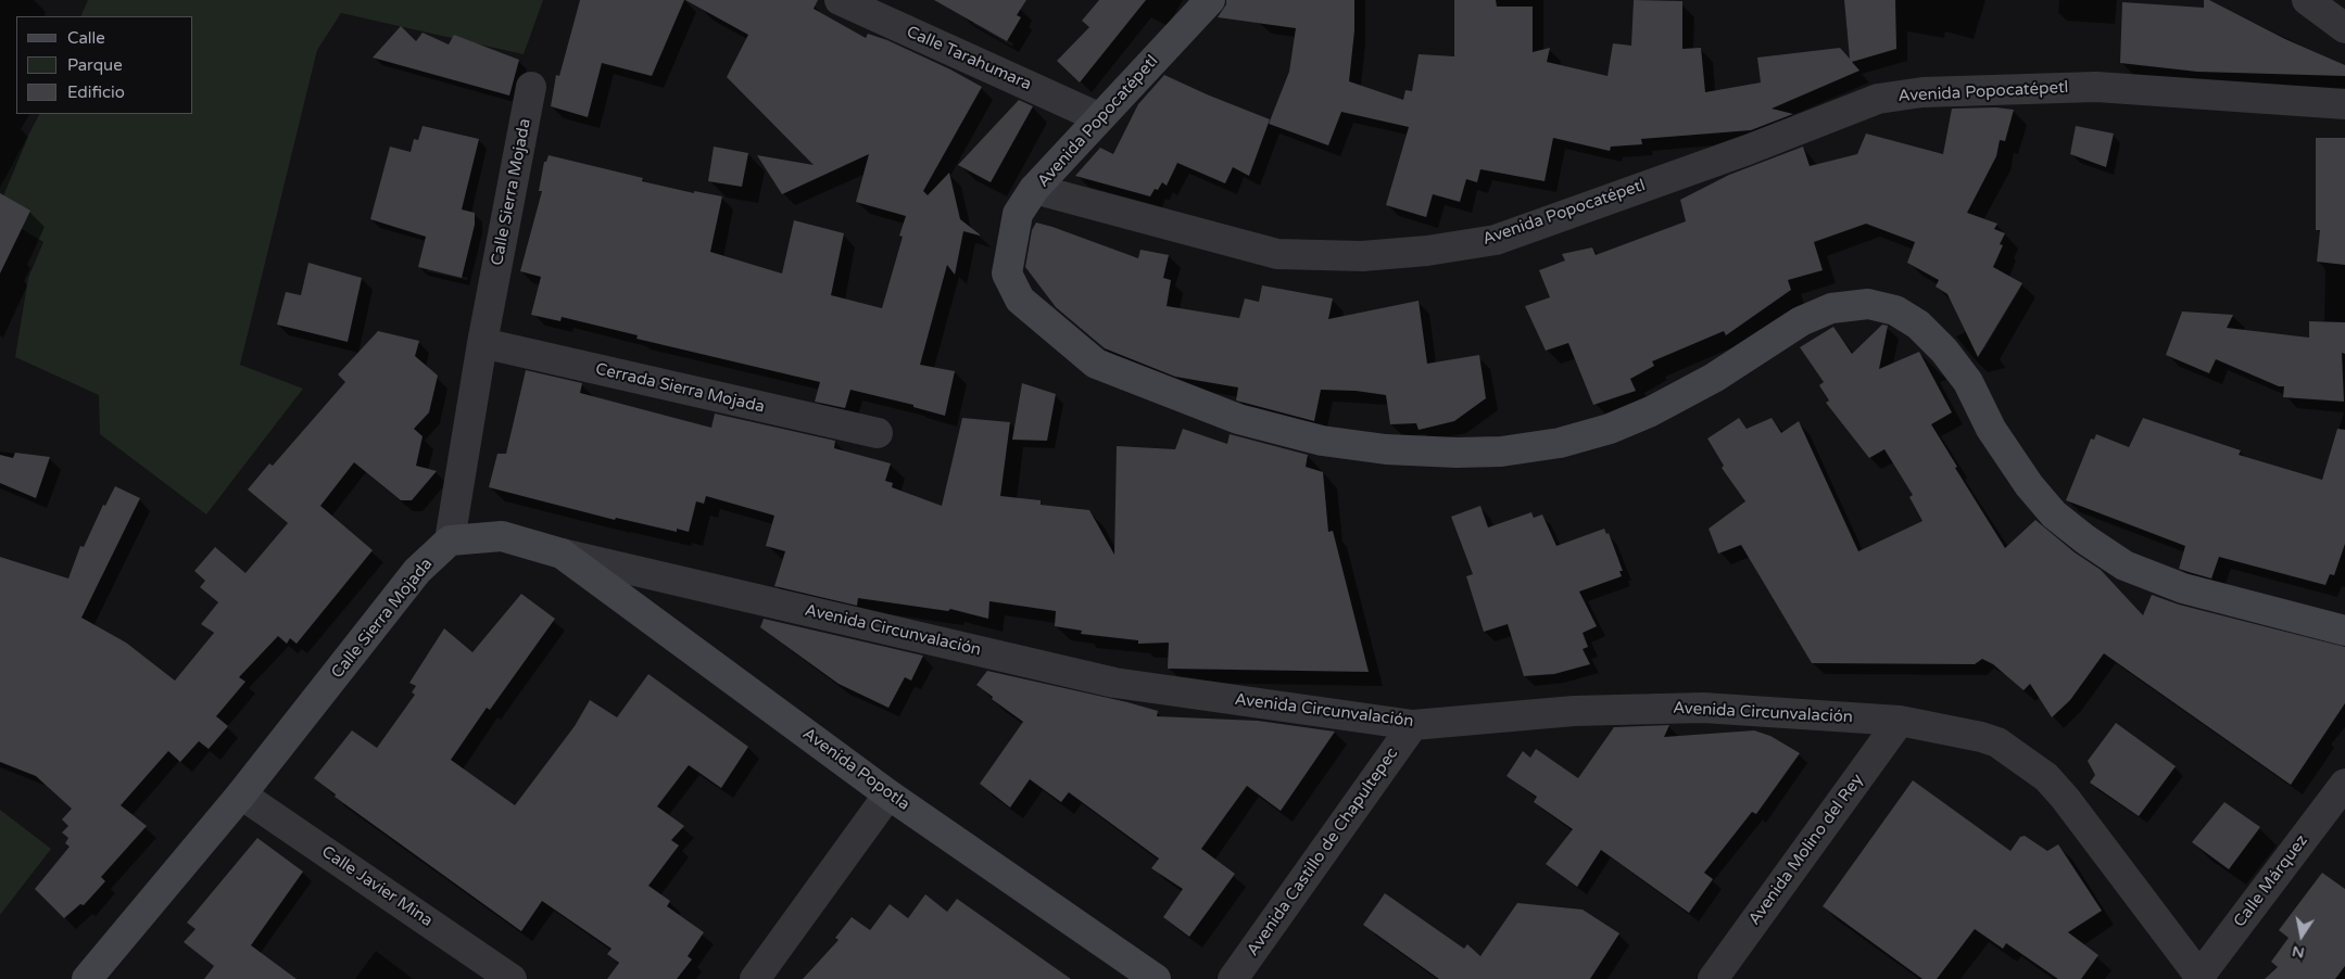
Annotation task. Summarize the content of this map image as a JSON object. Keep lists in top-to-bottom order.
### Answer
{
  "streets": {
    "street": [
      "Calle Tarahumara",
      "Avenida Popocatépetl",
      "Calle Sierra Mojada",
      "Cerrada Sierra Mojada",
      "Avenida Circunvalación",
      "Avenida Popotla",
      "Avenida Molino del Rey",
      "Avenida Castillo de Chapultepec",
      "Calle Márquez",
      "Calle Javier Mina"
    ]
  },
  "crossings": [
    ["Calle Tarahumara", "Avenida Popocatépetl"],
    ["Calle Sierra Mojada", "Cerrada Sierra Mojada"],
    ["Calle Sierra Mojada", "Avenida Circunvalación"],
    ["Calle Sierra Mojada", "Calle Javier Mina"],
    ["Avenida Circunvalación", "Avenida Popotla"],
    ["Avenida Circunvalación", "Avenida Molino del Rey"],
    ["Avenida Circunvalación", "Avenida Castillo de Chapultepec"],
    ["Avenida Circunvalación", "Calle Márquez"]
  ],
  "legend": ["Calle", "Parque", "Edificio"],
  "north": "bottom"
}
